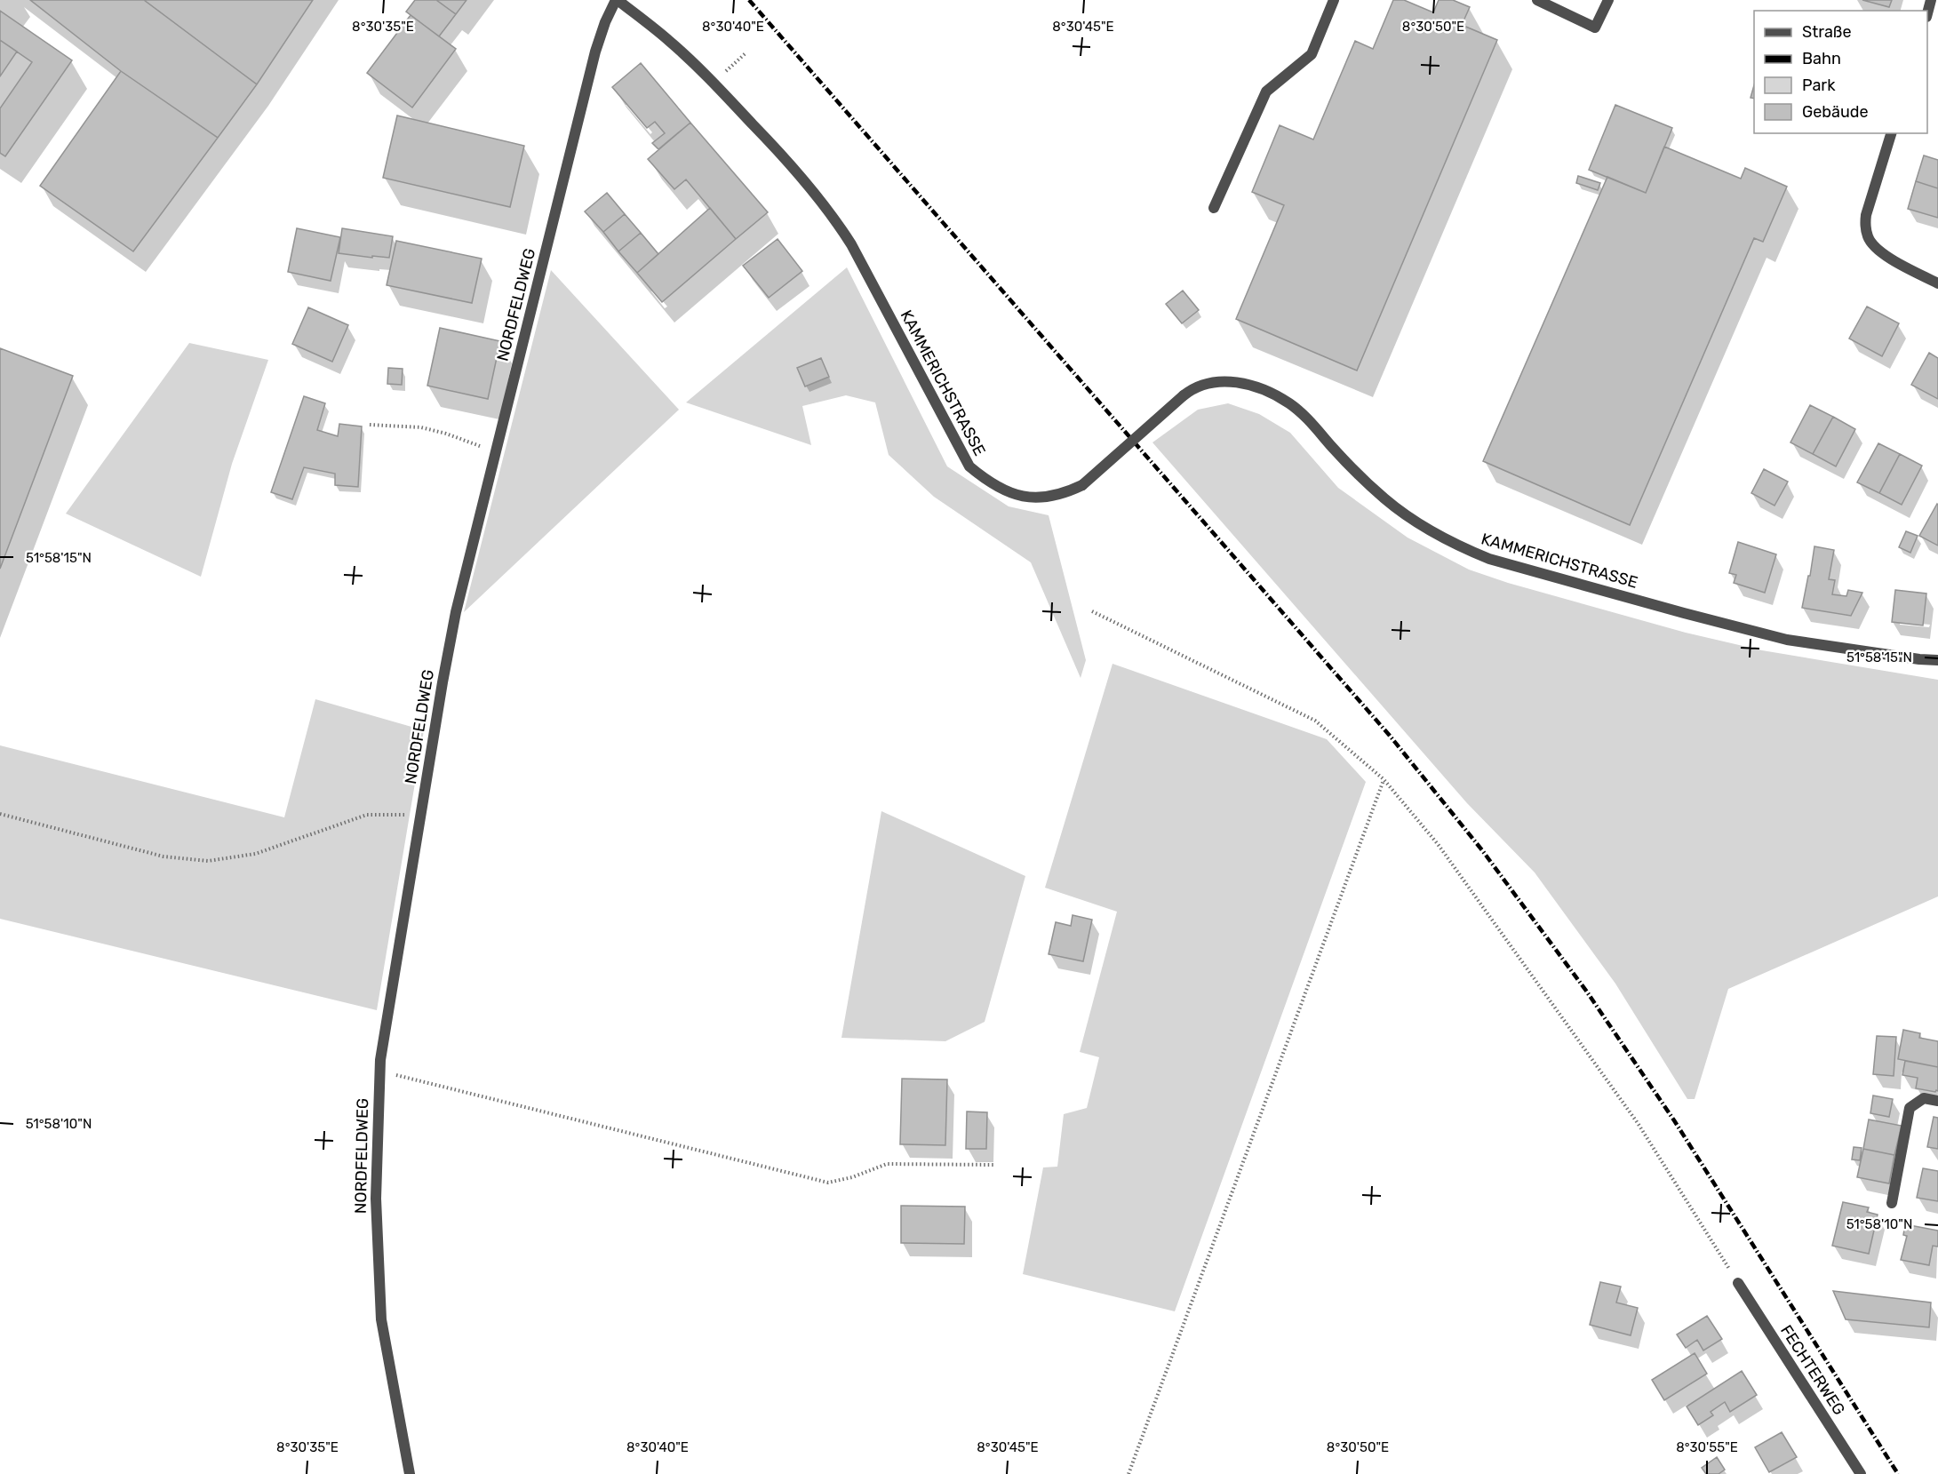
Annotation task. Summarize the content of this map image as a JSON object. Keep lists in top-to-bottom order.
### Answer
{
  "streets": {
    "street": ["NORDFELDWEG", "KAMMERICHSTRASSE", "FECHTERWEG"]
  },
  "crossings": [
    ["NORDFELDWEG", "KAMMERICHSTRASSE"]
  ],
  "legend": [
    "Straße",
    "Bahn",
    "Park",
    "Gebäude"
  ],
  "coordinates": [
    "8°30'35\"E",
    "8°30'40\"E",
    "8°30'45\"E",
    "8°30'50\"E",
    "51°58'15\"N",
    "51°58'10\"N",
    "8°30'55\"E"
  ]
}
